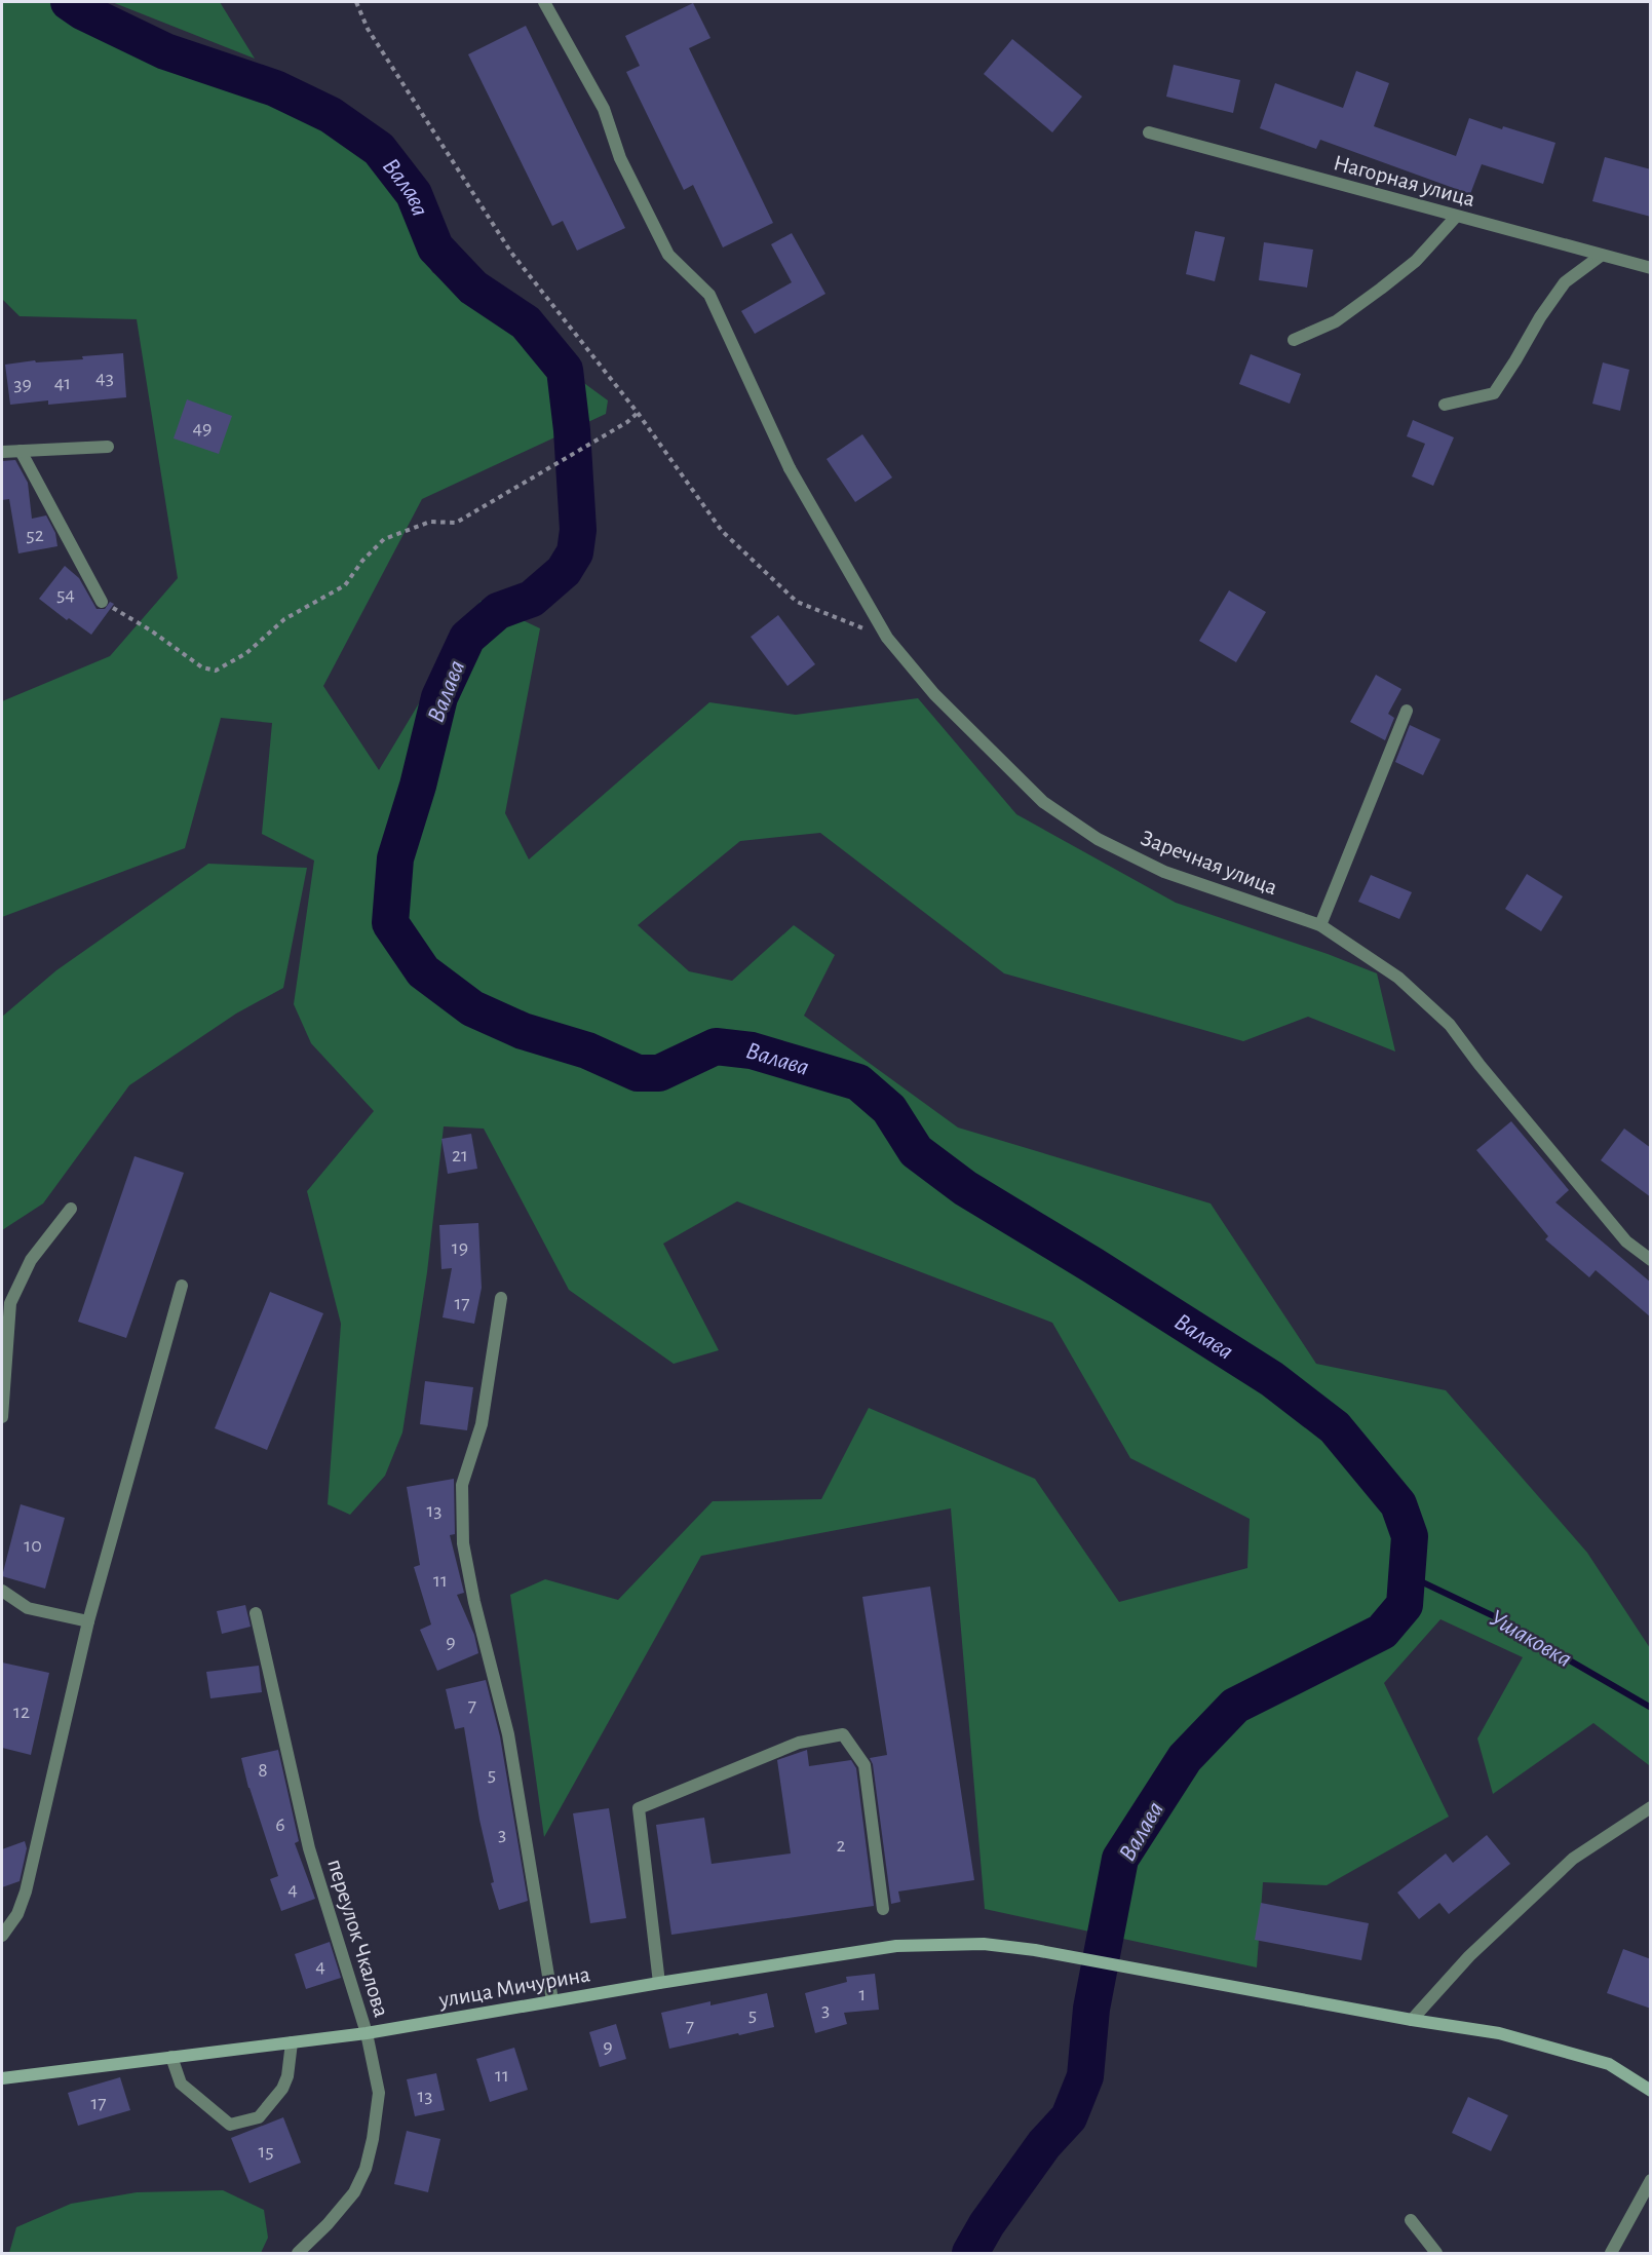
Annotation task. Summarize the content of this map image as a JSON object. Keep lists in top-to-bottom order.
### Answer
{
  "streets": {
    "main road": ["улица Мичурина"],
    "street": ["Нагорная улица", "Заречная улица", "переулок Чкалова"]
  },
  "crossings": [
    ["переулок Чкалова", "улица Мичурина"]
  ],
  "water": ["Валава", "Ушаковка"],
  "house_numbers": [
    "43",
    "41",
    "39",
    "49",
    "52",
    "54",
    "21",
    "19",
    "17",
    "13",
    "10",
    "11",
    "9",
    "7",
    "12",
    "8",
    "5",
    "6",
    "3",
    "2",
    "4",
    "4",
    "1",
    "3",
    "5",
    "7",
    "9",
    "11",
    "13",
    "17",
    "15"
  ]
}
